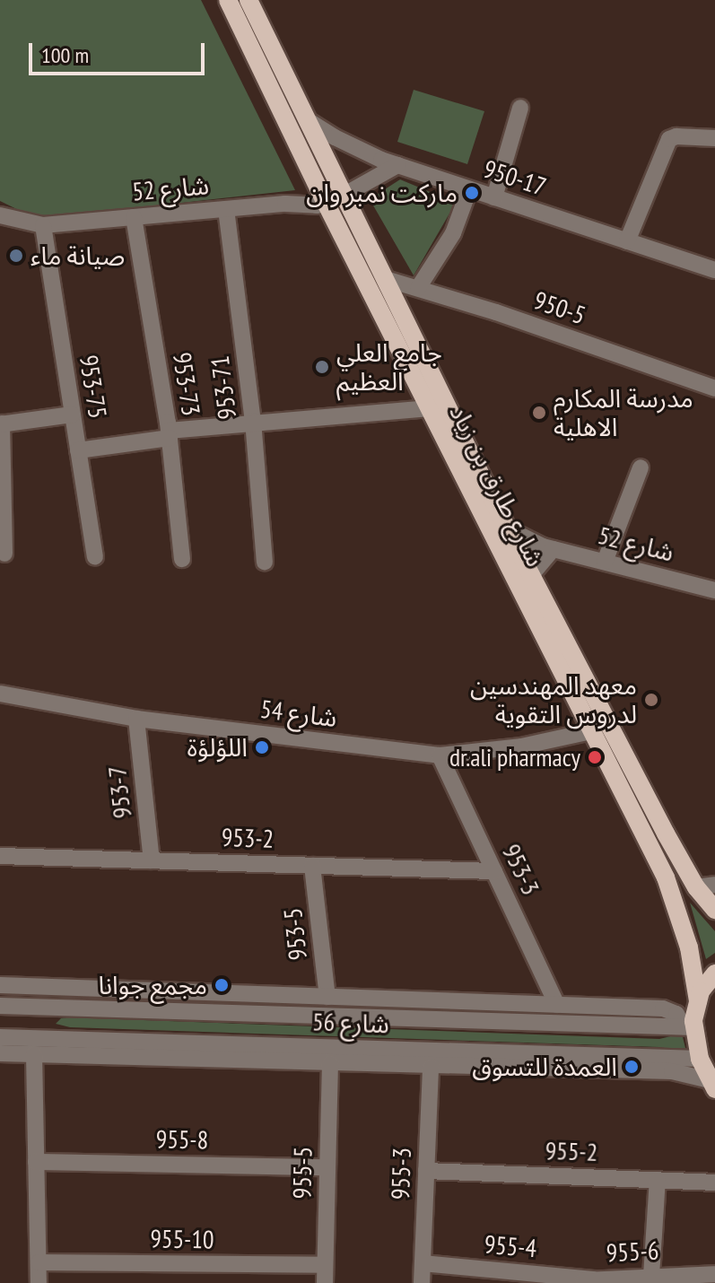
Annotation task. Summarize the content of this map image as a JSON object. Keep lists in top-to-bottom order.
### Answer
{
  "streets": {
    "main road": ["شارع طارق بن زياد"],
    "street": [
      "950-17",
      "شارع 52",
      "950-5",
      "953-73",
      "953-75",
      "953-71",
      "شارع 54",
      "953-7",
      "953-2",
      "953-3",
      "953-5",
      "شارع 56",
      "955-8",
      "955-2",
      "955-5",
      "955-3",
      "955-10",
      "955-4",
      "955-6"
    ]
  },
  "crossings": [
    ["950-17", "شارع 52"],
    ["950-17", "شارع طارق بن زياد"],
    ["شارع 52", "953-73"],
    ["شارع 52", "953-75"],
    ["شارع 52", "953-71"],
    ["شارع 52", "شارع طارق بن زياد"],
    ["950-5", "شارع طارق بن زياد"],
    ["شارع طارق بن زياد", "شارع 54"],
    ["شارع 54", "953-7"],
    ["شارع 54", "953-3"],
    ["953-7", "953-2"],
    ["953-2", "953-3"],
    ["953-2", "953-5"],
    ["955-8", "955-5"],
    ["955-2", "955-3"],
    ["955-5", "955-10"],
    ["955-3", "955-4"],
    ["955-4", "955-6"]
  ],
  "places": [
    "ماركت نمبر وان",
    "صيانة ماء",
    "جامع العلي العظيم",
    "مدرسة المكارم الاهلية",
    "معهد المهندسين لدروس التقوية",
    "اللؤلؤة",
    "dr.ali pharmacy",
    "مجمع جوانا",
    "العمدة للتسوق"
  ],
  "scale_bar": "100 m"
}
